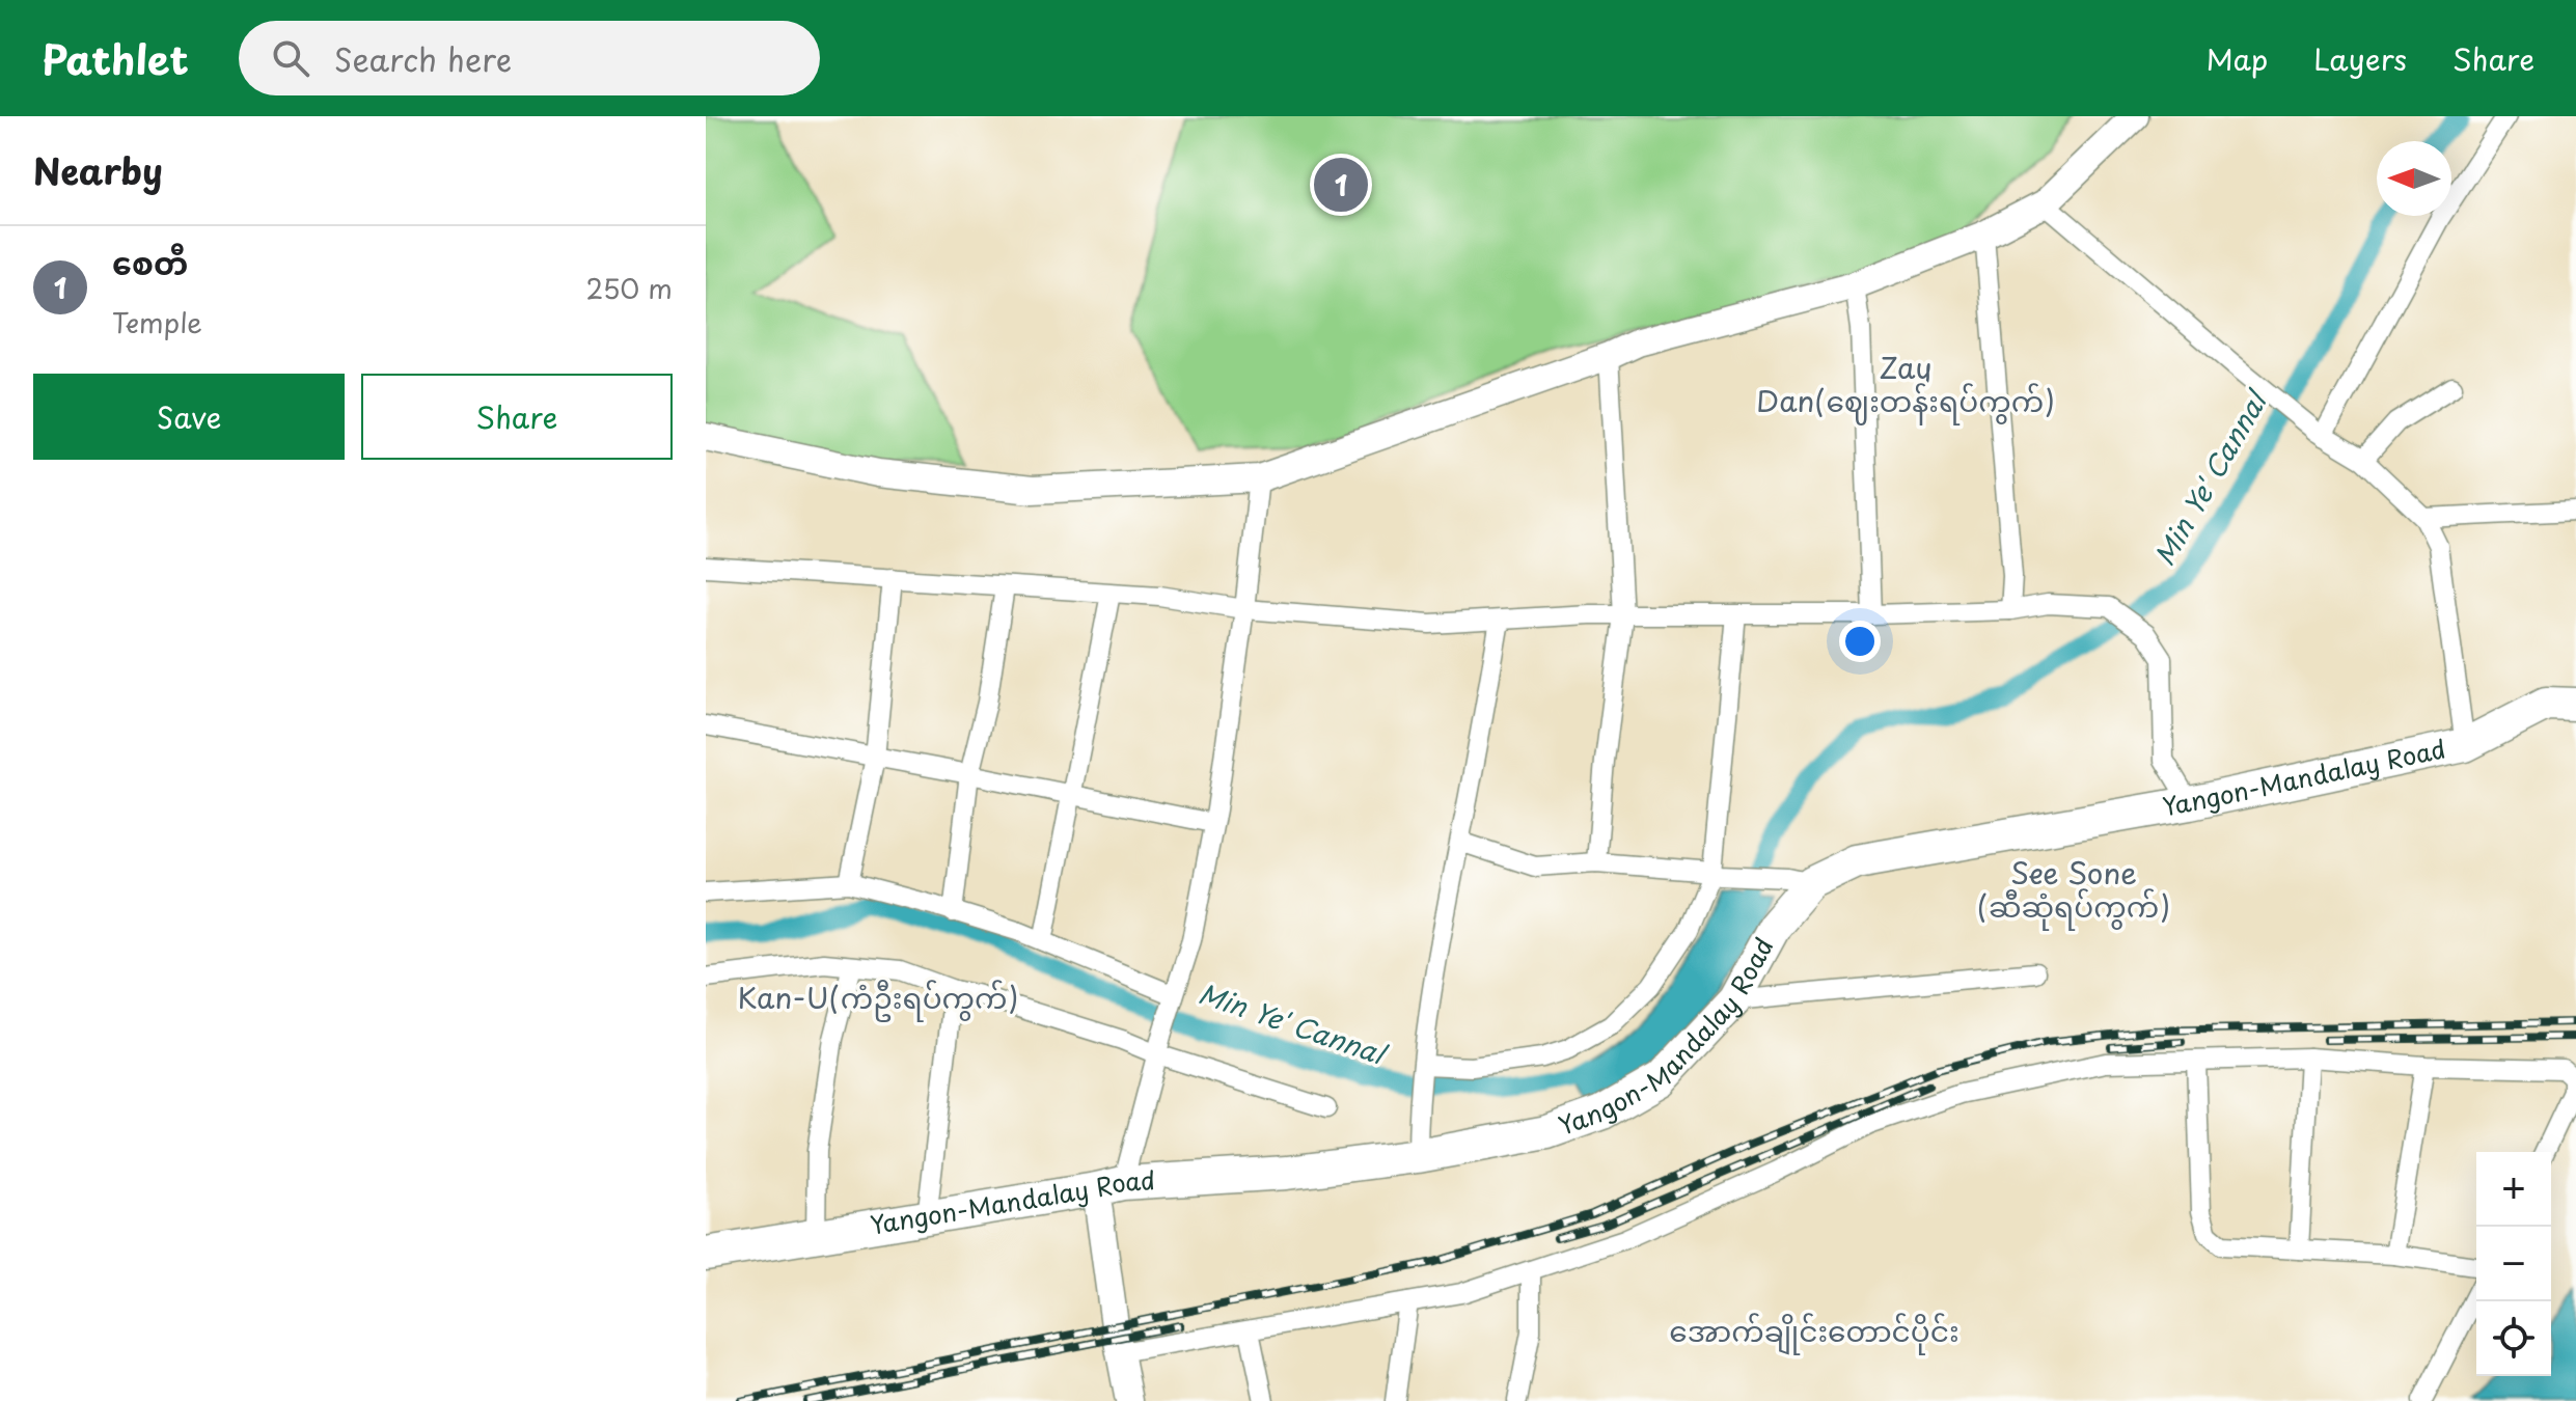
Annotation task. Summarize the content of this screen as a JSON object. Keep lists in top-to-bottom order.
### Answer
{
  "streets": {
    "highway": ["Yangon-Mandalay Road"]
  },
  "districts": [
    "Zay Dan(ဈေးတန်းရပ်ကွက်)",
    "See Sone (ဆီဆုံရပ်ကွက်)",
    "Kan-U(ကံဦးရပ်ကွက်)",
    "အောက်ချိုင်းတောင်ပိုင်း"
  ],
  "water": ["Min Ye' Cannal"],
  "north": "left",
  "page": {
    "header": "Pathlet",
    "search": "Search here",
    "nav": ["Map", "Layers", "Share"],
    "heading": "Nearby",
    "pins": "1",
    "list": [
      {
        "mark": "1",
        "name": "စေတီ",
        "note": "Temple",
        "value": "250 m"
      }
    ],
    "buttons": ["Save", "Share"],
    "map_buttons": ["+", "−"]
  }
}
